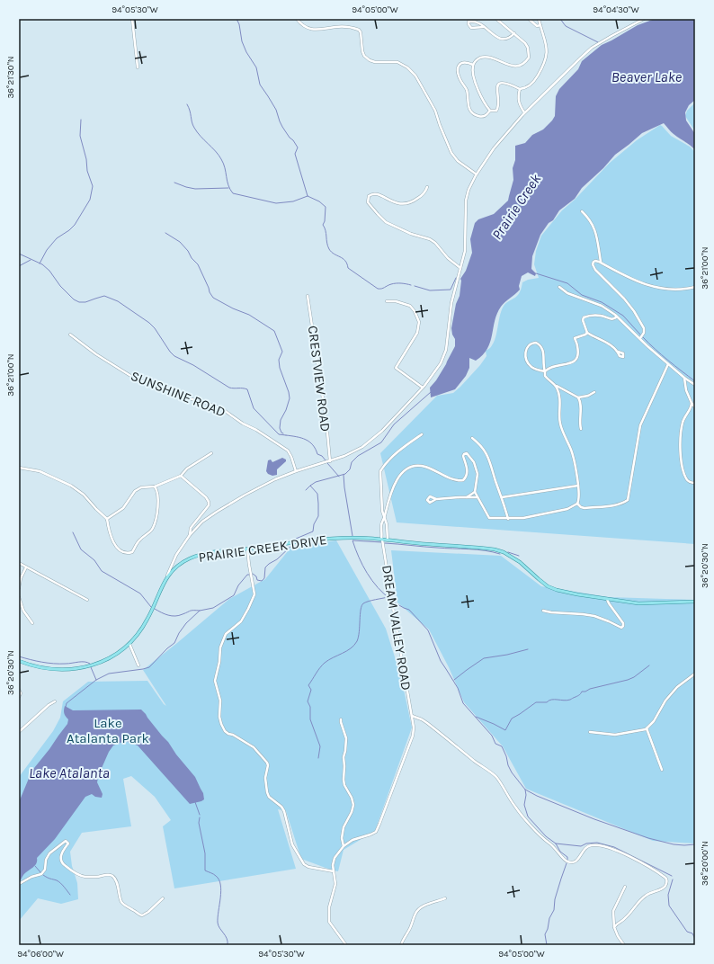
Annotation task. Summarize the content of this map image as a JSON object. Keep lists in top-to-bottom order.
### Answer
{
  "streets": {
    "main road": ["PRAIRIE CREEK DRIVE"],
    "street": ["CRESTVIEW ROAD", "SUNSHINE ROAD", "DREAM VALLEY ROAD"]
  },
  "crossings": [
    ["PRAIRIE CREEK DRIVE", "DREAM VALLEY ROAD"]
  ],
  "water": ["Beaver Lake", "Prairie Creek", "Lake Atalanta"],
  "parks": ["Lake Atalanta Park"],
  "coordinates": [
    "94°05'30\"W",
    "94°05'00\"W",
    "94°04'30\"W",
    "36°21'30\"N",
    "36°21'00\"N",
    "36°20'30\"N",
    "36°20'00\"N",
    "94°06'00\"W"
  ]
}
